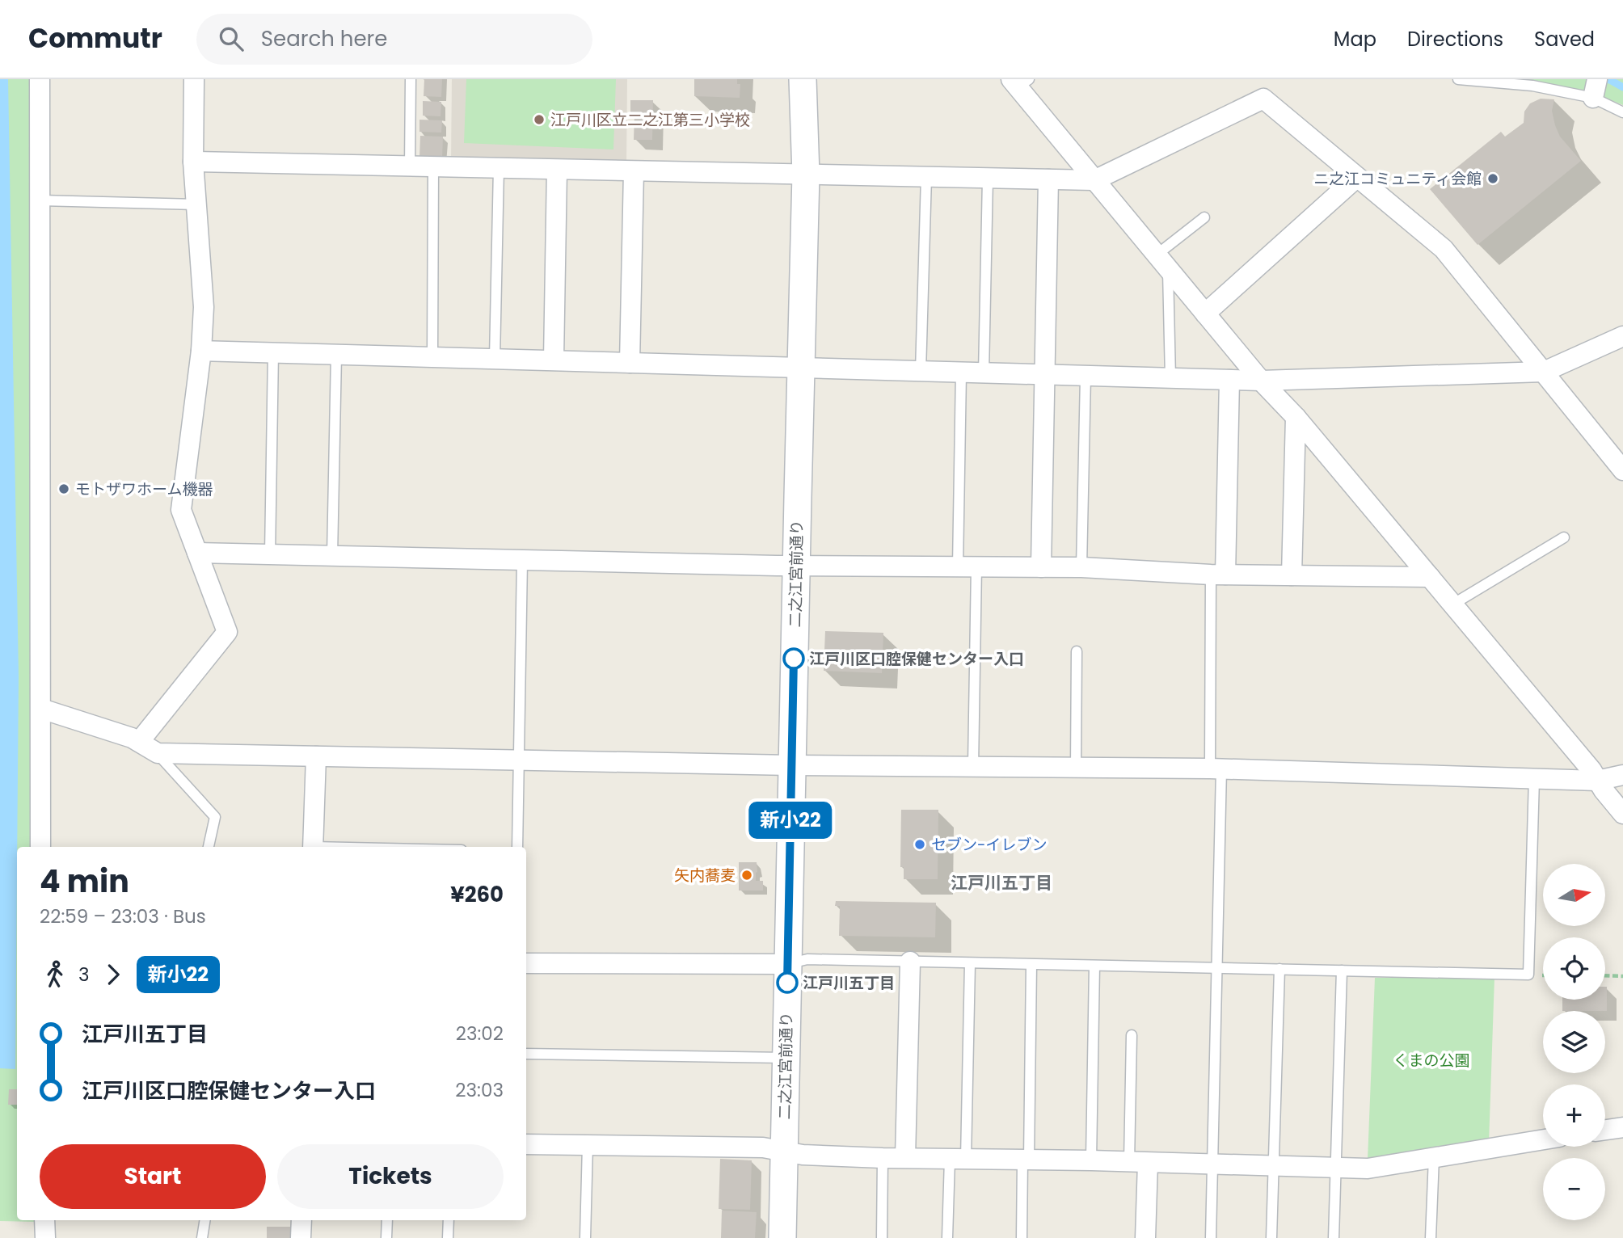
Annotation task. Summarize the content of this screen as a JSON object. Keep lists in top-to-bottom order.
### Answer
{
  "streets": {
    "street": ["二之江宮前通り"]
  },
  "districts": ["江戸川五丁目"],
  "parks": ["くまの公園"],
  "places": [
    "江戸川区立二之江第三小学校",
    "ニ之江コミュニティ会館",
    "モトザワホーム機器",
    "江戸川区口腔保健センター入口",
    "セブン-イレブン",
    "矢内蕎麦",
    "江戸川五丁目"
  ],
  "lines": ["bus line 新小22"],
  "north": "right",
  "page": {
    "header": "Commutr",
    "search": "Search here",
    "nav": ["Map", "Directions", "Saved"],
    "on_map": "新小22",
    "heading": ["4 min", "22:59 – 23:03 · Bus", "¥260"],
    "map_buttons": ["+", "−"],
    "legs": ["3", "新小22"],
    "list": [
      {
        "name": "江戸川五丁目",
        "value": "23:02"
      },
      {
        "name": "江戸川区口腔保健センター入口",
        "value": "23:03"
      }
    ],
    "buttons": ["Start", "Tickets"]
  }
}
